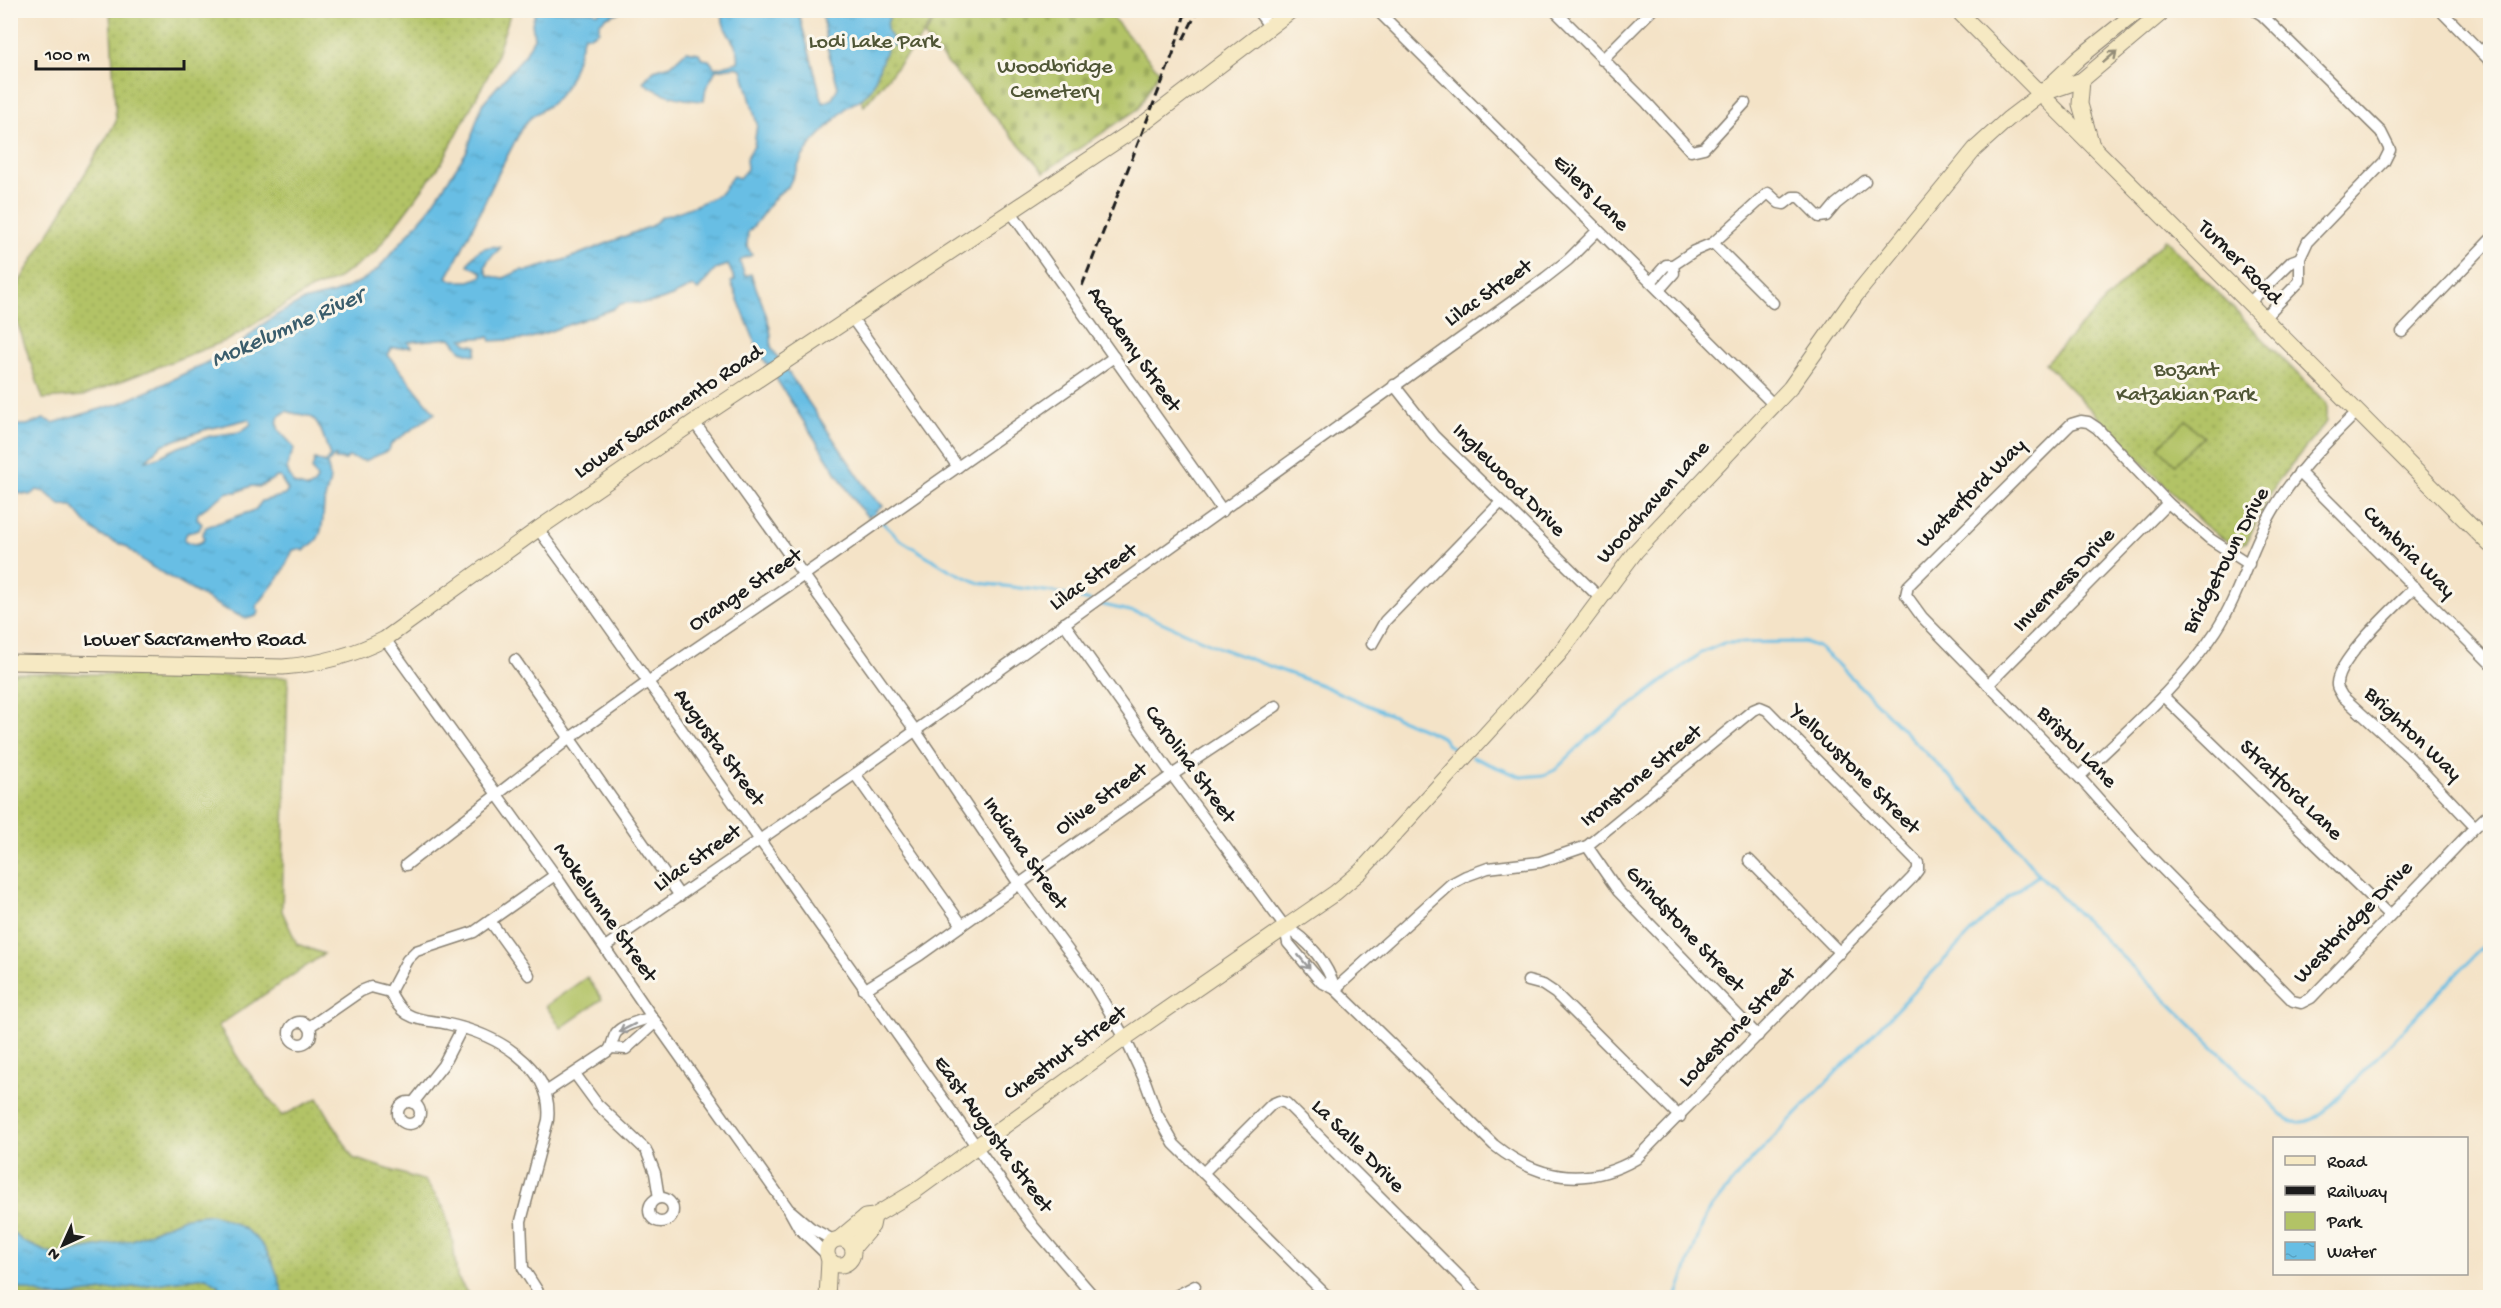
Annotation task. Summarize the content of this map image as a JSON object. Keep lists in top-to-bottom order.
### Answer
{
  "streets": {
    "main road": [
      "Turner Road",
      "Lower Sacramento Road",
      "Woodhaven Lane",
      "Chestnut Street"
    ],
    "street": [
      "Eilers Lane",
      "Lilac Street",
      "Academy Street",
      "Inglewood Drive",
      "Waterford Way",
      "Cumbria Way",
      "Bridgetown Drive",
      "Inverness Drive",
      "Orange Street",
      "Brighton Way",
      "Augusta Street",
      "Bristol Lane",
      "Carolina Street",
      "Yellowstone Street",
      "Ironstone Street",
      "Stratford Lane",
      "Olive Street",
      "Indiana Street",
      "Mokelumne Street",
      "Westbridge Drive",
      "Grindstone Street",
      "Lodestone Street",
      "East Augusta Street",
      "La Salle Drive"
    ]
  },
  "crossings": [
    ["Eilers Lane", "Lilac Street"],
    ["Eilers Lane", "Woodhaven Lane"],
    ["Turner Road", "Woodhaven Lane"],
    ["Turner Road", "Bridgetown Drive"],
    ["Lilac Street", "Academy Street"],
    ["Lilac Street", "Inglewood Drive"],
    ["Lilac Street", "Augusta Street"],
    ["Lilac Street", "Carolina Street"],
    ["Lilac Street", "Indiana Street"],
    ["Lilac Street", "Mokelumne Street"],
    ["Academy Street", "Lower Sacramento Road"],
    ["Academy Street", "Orange Street"],
    ["Lower Sacramento Road", "Augusta Street"],
    ["Lower Sacramento Road", "Indiana Street"],
    ["Lower Sacramento Road", "Mokelumne Street"],
    ["Inglewood Drive", "Woodhaven Lane"],
    ["Waterford Way", "Inverness Drive"],
    ["Waterford Way", "Bristol Lane"],
    ["Woodhaven Lane", "Carolina Street"],
    ["Woodhaven Lane", "Chestnut Street"],
    ["Cumbria Way", "Bridgetown Drive"],
    ["Cumbria Way", "Brighton Way"],
    ["Bridgetown Drive", "Bristol Lane"],
    ["Bridgetown Drive", "Stratford Lane"],
    ["Inverness Drive", "Bristol Lane"],
    ["Orange Street", "Augusta Street"],
    ["Orange Street", "Indiana Street"],
    ["Orange Street", "Mokelumne Street"],
    ["Brighton Way", "Westbridge Drive"],
    ["Augusta Street", "Olive Street"],
    ["Augusta Street", "East Augusta Street"],
    ["Bristol Lane", "Westbridge Drive"],
    ["Carolina Street", "Ironstone Street"],
    ["Carolina Street", "Olive Street"],
    ["Carolina Street", "Lodestone Street"],
    ["Carolina Street", "Chestnut Street"],
    ["Yellowstone Street", "Ironstone Street"],
    ["Yellowstone Street", "Lodestone Street"],
    ["Ironstone Street", "Grindstone Street"],
    ["Stratford Lane", "Westbridge Drive"],
    ["Olive Street", "Indiana Street"],
    ["Olive Street", "East Augusta Street"],
    ["Indiana Street", "Chestnut Street"],
    ["Indiana Street", "La Salle Drive"],
    ["Mokelumne Street", "Chestnut Street"],
    ["Grindstone Street", "Lodestone Street"],
    ["Chestnut Street", "East Augusta Street"]
  ],
  "water": ["Mokelumne River"],
  "parks": ["Lodi Lake Park", "Woodbridge Cemetery", "Bozant Katzakian Park"],
  "legend": [
    "Road",
    "Railway",
    "Park",
    "Water"
  ],
  "scale_bar": "100 m",
  "north": "bottom left"
}
